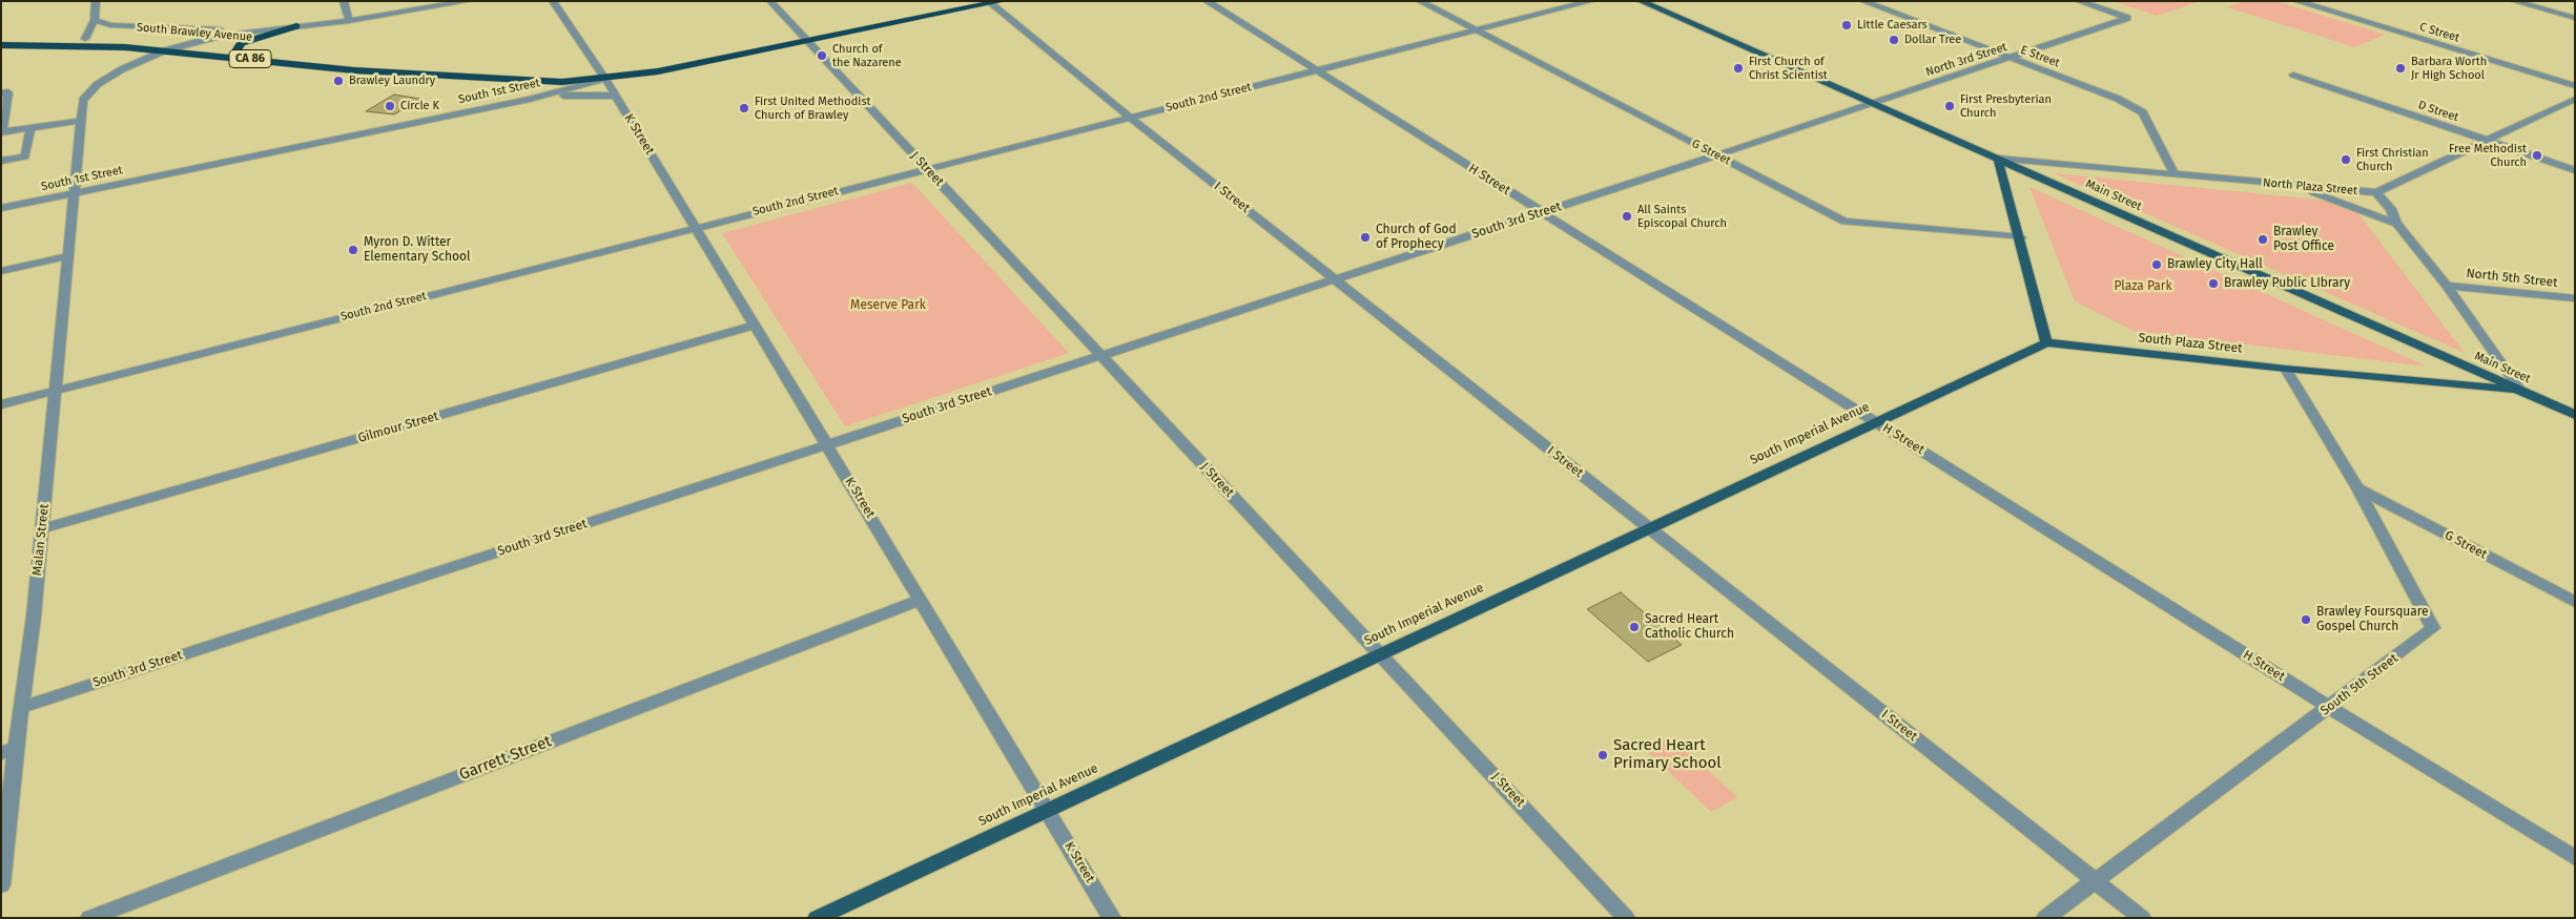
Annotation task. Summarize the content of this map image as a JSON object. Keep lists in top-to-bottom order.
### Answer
{
  "streets": {
    "highway": ["South Brawley Avenue", "CA 86", "South 1st Street"],
    "main road": ["Main Street", "South Plaza Street", "South Imperial Avenue"],
    "street": [
      "C Street",
      "E Street",
      "North 3rd Street",
      "South 2nd Street",
      "D Street",
      "K Street",
      "G Street",
      "J Street",
      "H Street",
      "North Plaza Street",
      "I Street",
      "South 3rd Street",
      "North 5th Street",
      "Gilmour Street",
      "Malan Street",
      "South 5th Street",
      "Garrett Street"
    ]
  },
  "crossings": [
    ["South Brawley Avenue", "South 1st Street"],
    ["South Brawley Avenue", "K Street"],
    ["South Brawley Avenue", "Malan Street"],
    ["E Street", "North 3rd Street"],
    ["E Street", "North Plaza Street"],
    ["North 3rd Street", "Main Street"],
    ["North 3rd Street", "South 3rd Street"],
    ["South 1st Street", "K Street"],
    ["South 1st Street", "J Street"],
    ["South 1st Street", "I Street"],
    ["South 1st Street", "Malan Street"],
    ["South 2nd Street", "K Street"],
    ["South 2nd Street", "G Street"],
    ["South 2nd Street", "J Street"],
    ["South 2nd Street", "H Street"],
    ["South 2nd Street", "I Street"],
    ["South 2nd Street", "Malan Street"],
    ["K Street", "South 3rd Street"],
    ["K Street", "Gilmour Street"],
    ["K Street", "South Imperial Avenue"],
    ["K Street", "Garrett Street"],
    ["G Street", "South 3rd Street"],
    ["G Street", "South 5th Street"],
    ["J Street", "South 3rd Street"],
    ["J Street", "South Imperial Avenue"],
    ["H Street", "South 3rd Street"],
    ["H Street", "South Imperial Avenue"],
    ["H Street", "South 5th Street"],
    ["North Plaza Street", "Main Street"],
    ["North Plaza Street", "North 5th Street"],
    ["North Plaza Street", "South Plaza Street"],
    ["Main Street", "South 3rd Street"],
    ["Main Street", "South Plaza Street"],
    ["I Street", "South 3rd Street"],
    ["I Street", "South Imperial Avenue"],
    ["I Street", "South 5th Street"],
    ["South 3rd Street", "Malan Street"],
    ["South Plaza Street", "South Imperial Avenue"],
    ["South Plaza Street", "South 5th Street"],
    ["Gilmour Street", "Malan Street"]
  ],
  "parks": ["Plaza Park", "Meserve Park"],
  "places": [
    "Little Caesars",
    "Dollar Tree",
    "Church of the Nazarene",
    "First Church of Christ Scientist",
    "Barbara Worth Jr High School",
    "Brawley Laundry",
    "Circle K",
    "First Presbyterian Church",
    "First United Methodist Church of Brawley",
    "Free Methodist Church",
    "First Christian Church",
    "All Saints Episcopal Church",
    "Church of God of Prophecy",
    "Brawley Post Office",
    "Myron D. Witter Elementary School",
    "Brawley City Hall",
    "Brawley Public LIbrary",
    "Brawley Foursquare Gospel Church",
    "Sacred Heart Catholic Church",
    "Sacred Heart Primary School"
  ]
}
